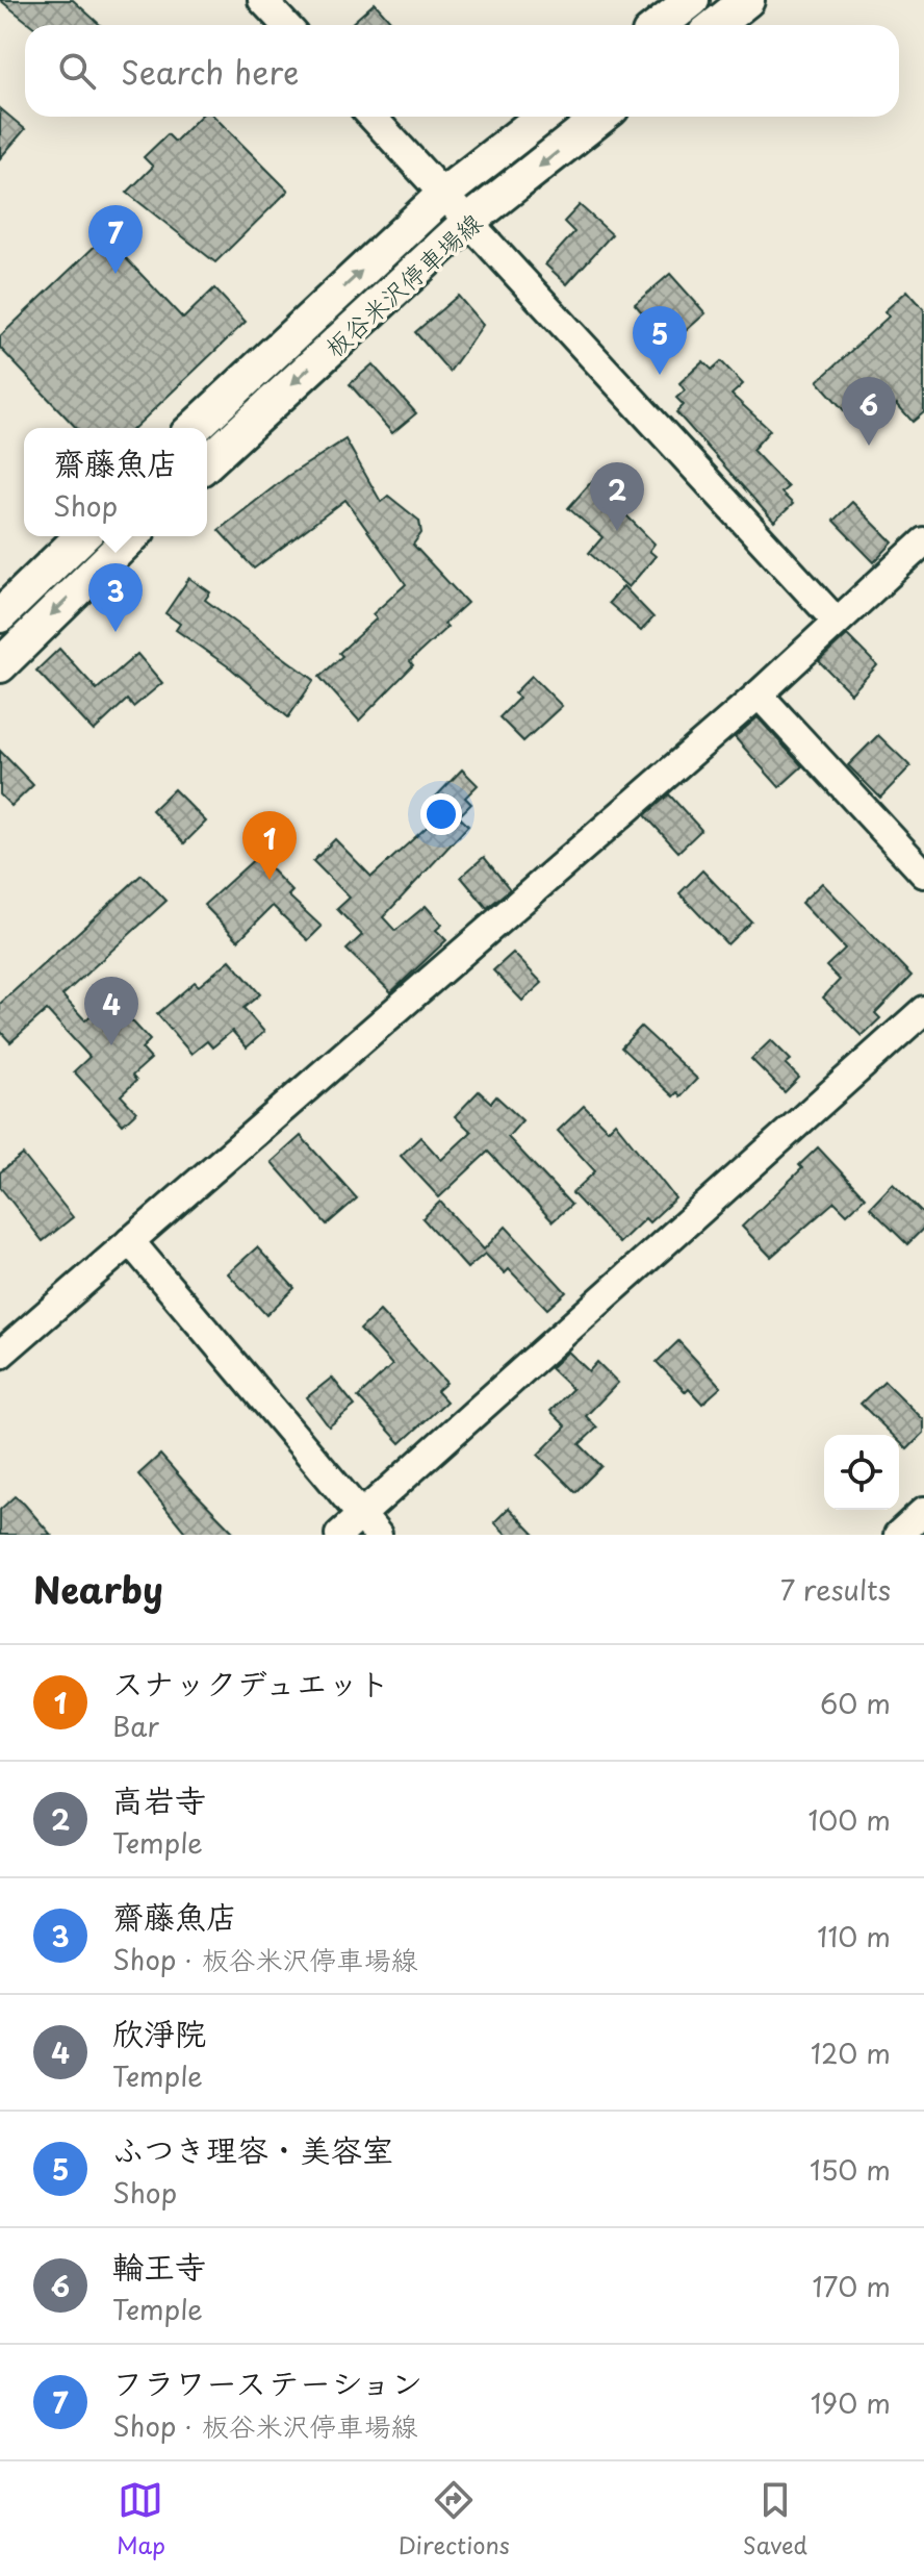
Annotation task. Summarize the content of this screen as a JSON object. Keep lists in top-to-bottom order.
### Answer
{
  "streets": {
    "main road": ["板谷米沢停車場線"]
  },
  "page": {
    "search": "Search here",
    "pins": [
      "7",
      "5",
      "6",
      "2",
      "3",
      "1",
      "4"
    ],
    "popup": ["齋藤魚店", "Shop"],
    "heading": ["Nearby", "7 results"],
    "list": [
      {
        "mark": "1",
        "name": "スナックデュエット",
        "note": "Bar",
        "value": "60 m"
      },
      {
        "mark": "2",
        "name": "高岩寺",
        "note": "Temple",
        "value": "100 m"
      },
      {
        "mark": "3",
        "name": "齋藤魚店",
        "note": "Shop · 板谷米沢停車場線",
        "value": "110 m"
      },
      {
        "mark": "4",
        "name": "欣淨院",
        "note": "Temple",
        "value": "120 m"
      },
      {
        "mark": "5",
        "name": "ふつき理容・美容室",
        "note": "Shop",
        "value": "150 m"
      },
      {
        "mark": "6",
        "name": "輪王寺",
        "note": "Temple",
        "value": "170 m"
      },
      {
        "mark": "7",
        "name": "フラワーステーション",
        "note": "Shop · 板谷米沢停車場線",
        "value": "190 m"
      }
    ],
    "nav": ["Map", "Directions", "Saved"]
  }
}
